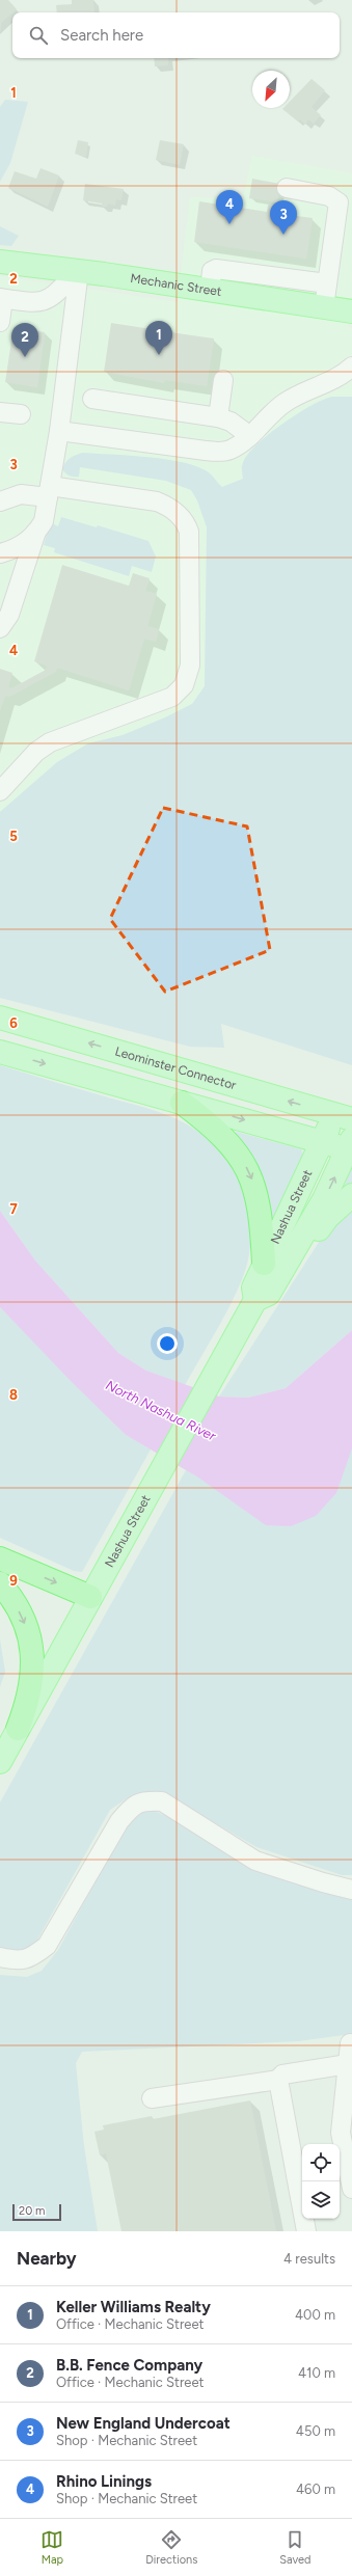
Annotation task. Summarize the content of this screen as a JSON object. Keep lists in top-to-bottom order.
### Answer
{
  "streets": {
    "main road": ["Mechanic Street", "Leominster Connector", "Nashua Street"]
  },
  "crossings": [
    ["Leominster Connector", "Nashua Street"]
  ],
  "water": ["North Nashua River"],
  "scale_bar": "20 m",
  "north": "bottom left",
  "page": {
    "search": "Search here",
    "pins": [
      "4",
      "3",
      "1",
      "2"
    ],
    "scale": "20 m",
    "heading": ["Nearby", "4 results"],
    "list": [
      {
        "mark": "1",
        "name": "Keller Williams Realty",
        "note": "Office · Mechanic Street",
        "value": "400 m"
      },
      {
        "mark": "2",
        "name": "B.B. Fence Company",
        "note": "Office · Mechanic Street",
        "value": "410 m"
      },
      {
        "mark": "3",
        "name": "New England Undercoat",
        "note": "Shop · Mechanic Street",
        "value": "450 m"
      },
      {
        "mark": "4",
        "name": "Rhino Linings",
        "note": "Shop · Mechanic Street",
        "value": "460 m"
      }
    ],
    "nav": ["Map", "Directions", "Saved"]
  },
  "grid": {
    "rows": [
      "1",
      "2",
      "3",
      "4",
      "5",
      "6",
      "7",
      "8",
      "9"
    ]
  }
}
